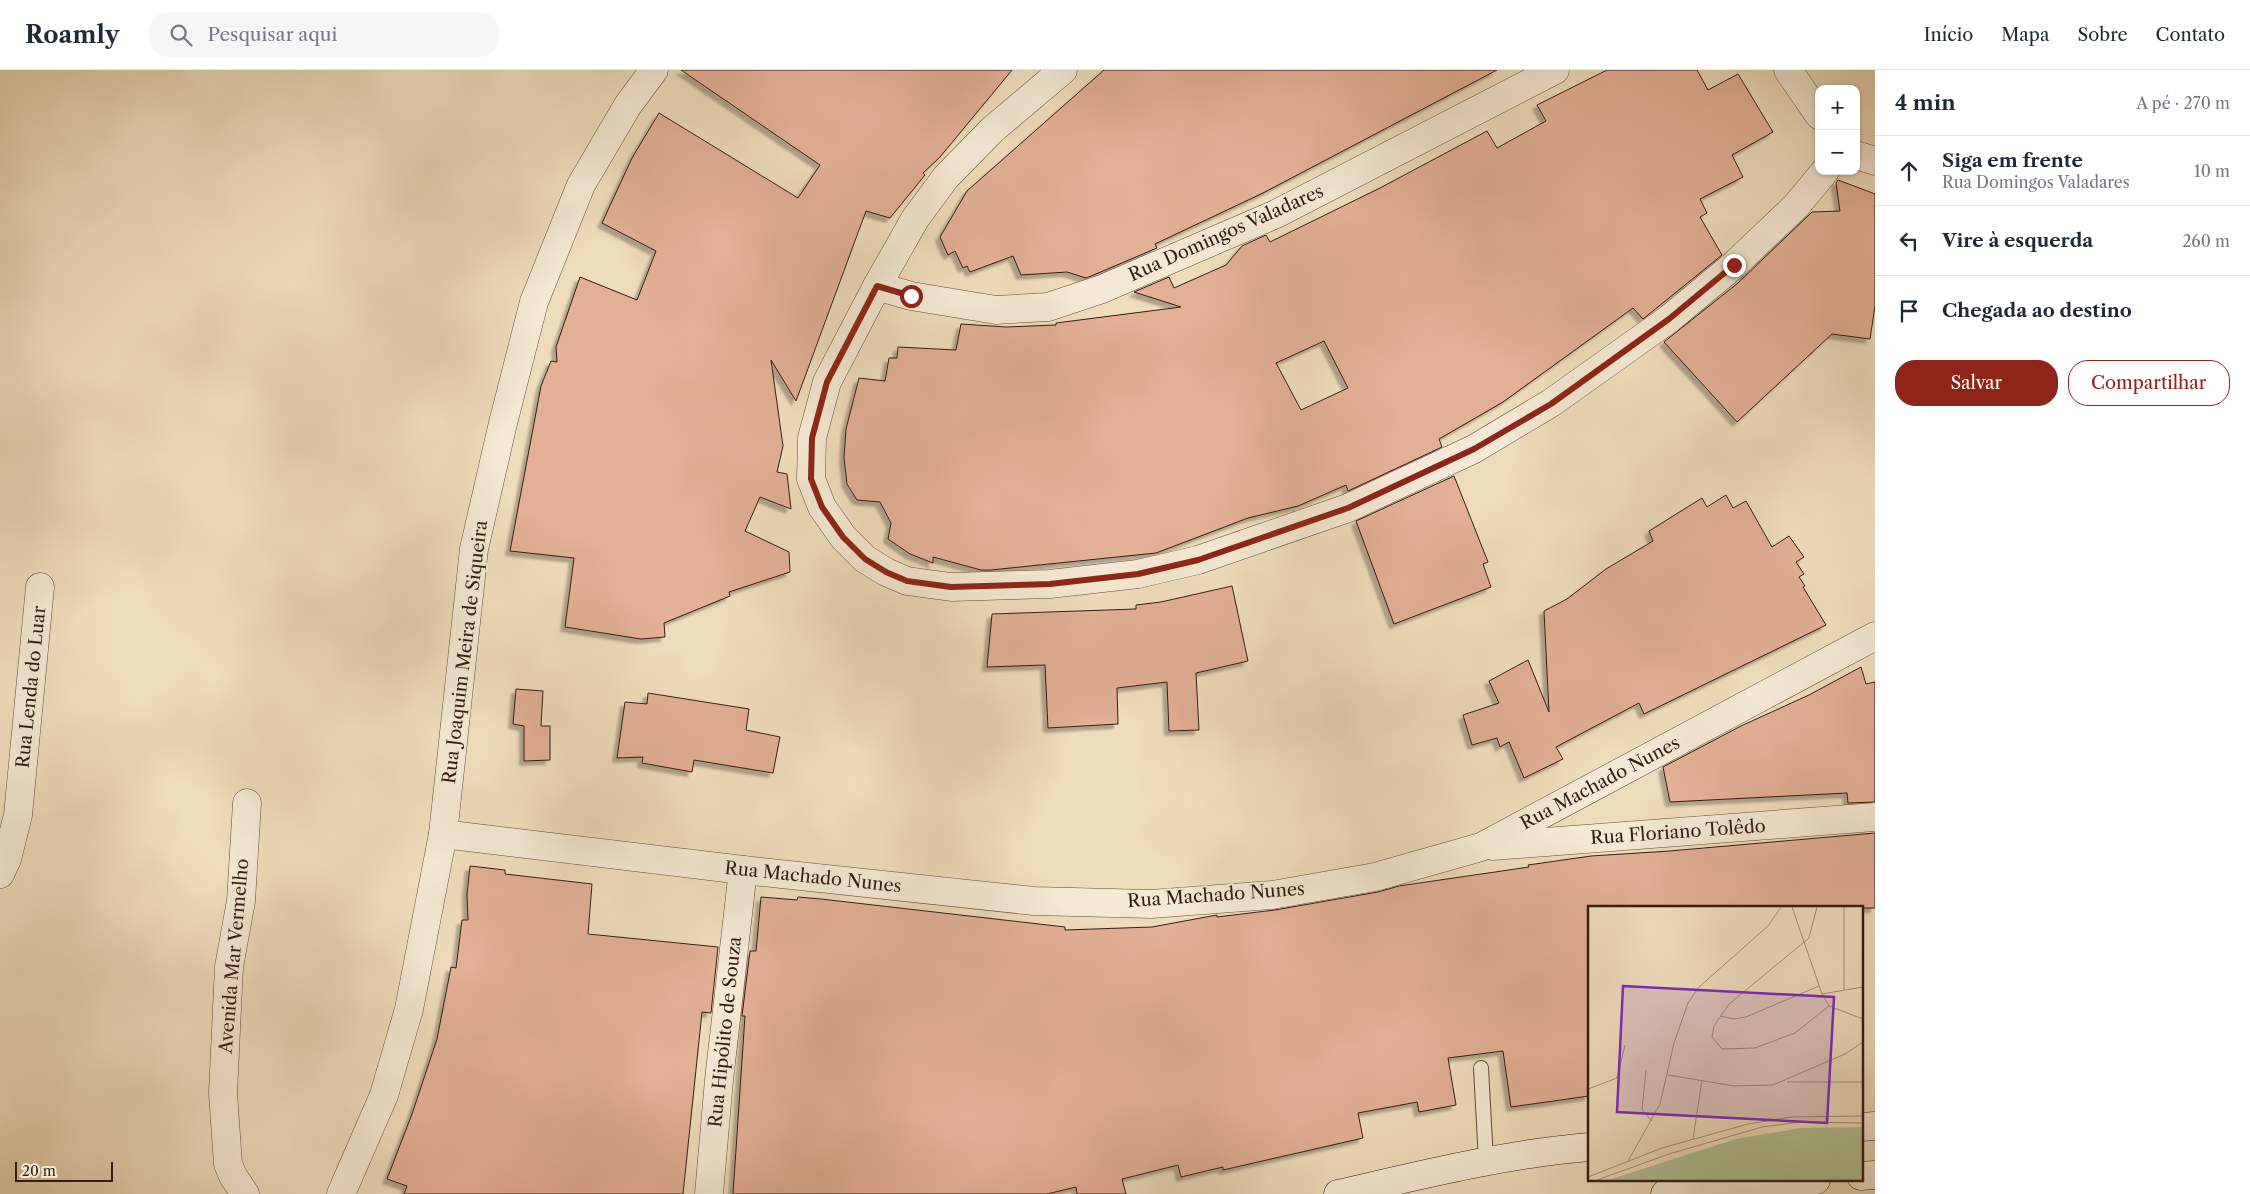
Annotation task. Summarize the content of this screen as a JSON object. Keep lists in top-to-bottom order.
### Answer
{
  "streets": {
    "street": [
      "Rua Domingos Valadares",
      "Rua Joaquim Meira de Siqueira",
      "Rua Lenda do Luar",
      "Rua Machado Nunes",
      "Rua Floriano Tolêdo",
      "Avenida Mar Vermelho",
      "Rua Hipólito de Souza"
    ]
  },
  "crossings": [
    ["Rua Joaquim Meira de Siqueira", "Rua Machado Nunes"],
    ["Rua Machado Nunes", "Rua Floriano Tolêdo"],
    ["Rua Machado Nunes", "Rua Hipólito de Souza"]
  ],
  "scale_bar": "20 m",
  "page": {
    "header": "Roamly",
    "search": "Pesquisar aqui",
    "nav": [
      "Início",
      "Mapa",
      "Sobre",
      "Contato"
    ],
    "heading": ["4 min", "A pé · 270 m"],
    "map_buttons": ["+", "−"],
    "list": [
      ["Siga em frente", "Rua Domingos Valadares", "10 m"],
      ["Vire à esquerda", "260 m"],
      "Chegada ao destino"
    ],
    "buttons": ["Salvar", "Compartilhar"],
    "scale": "20 m"
  }
}
